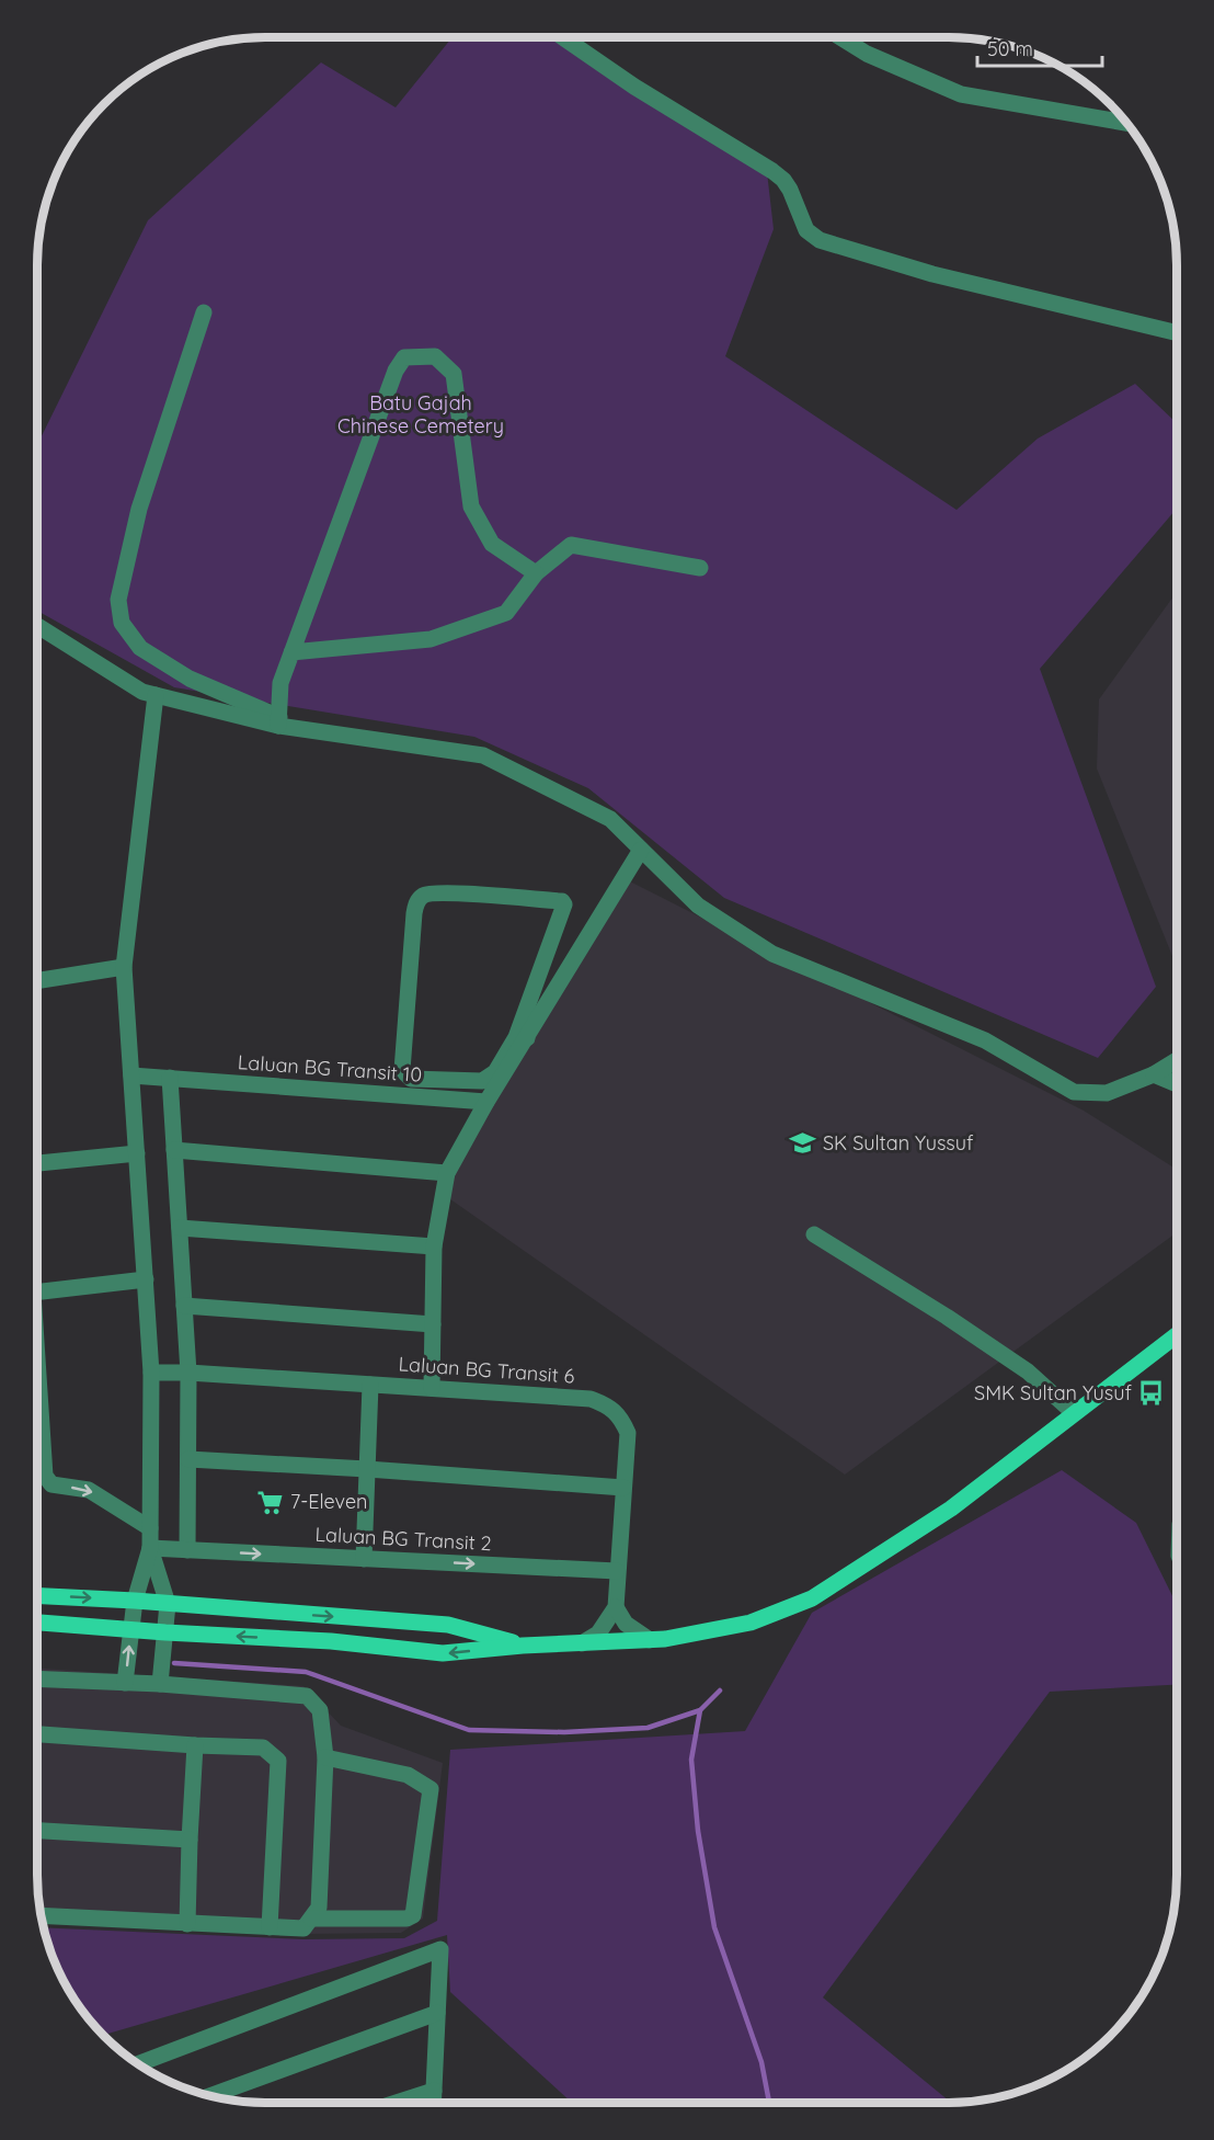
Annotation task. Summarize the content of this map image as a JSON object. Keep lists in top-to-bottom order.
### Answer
{
  "streets": {
    "street": ["Laluan BG Transit 10", "Laluan BG Transit 6", "Laluan BG Transit 2"]
  },
  "crossings": [
    ["Laluan BG Transit 6", "Laluan BG Transit 2"]
  ],
  "parks": ["Batu Gajah Chinese Cemetery"],
  "places": {
    "school or university": ["SK Sultan Yussuf"],
    "bus stop": ["SMK Sultan Yusuf"],
    "supermarket": ["7-Eleven"]
  },
  "scale_bar": "50 m"
}
